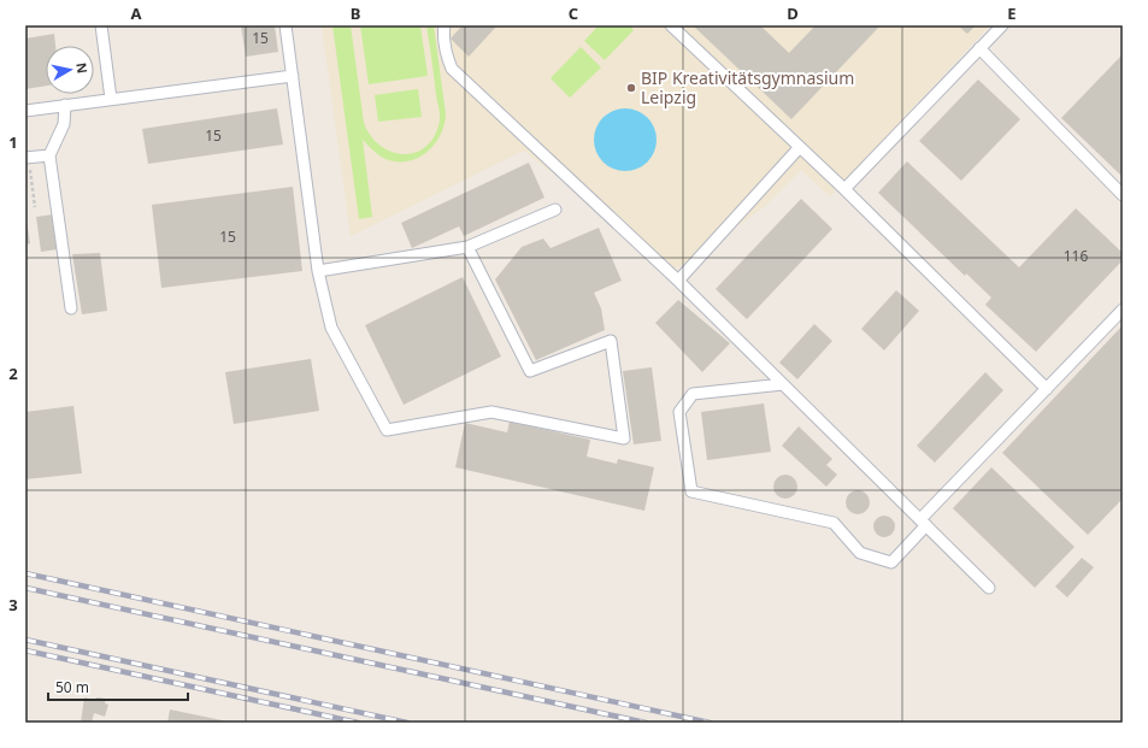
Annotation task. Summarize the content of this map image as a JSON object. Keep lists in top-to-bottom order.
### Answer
{
  "places": ["BIP Kreativitätsgymnasium Leipzig"],
  "house_numbers": [
    "15",
    "15",
    "15",
    "116"
  ],
  "scale_bar": "50 m",
  "north": "right",
  "grid": {
    "columns": [
      "A",
      "B",
      "C",
      "D",
      "E"
    ],
    "rows": ["1", "2", "3"]
  }
}
